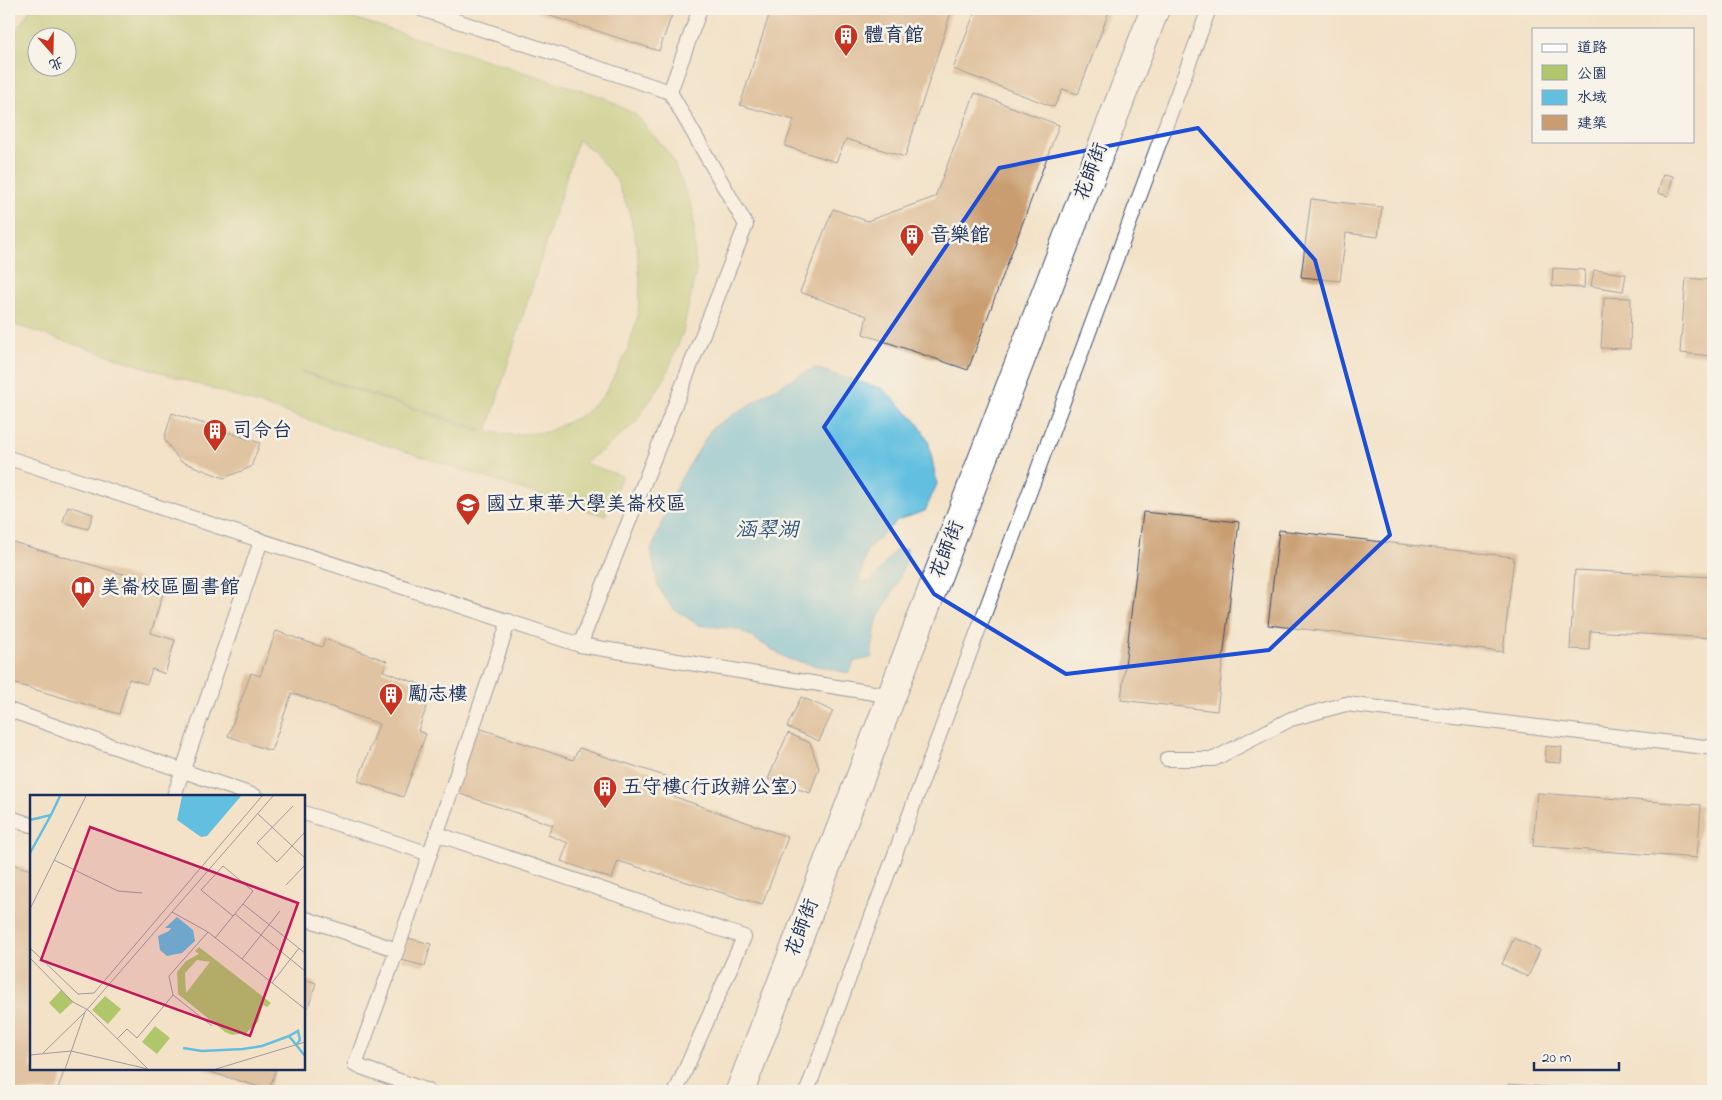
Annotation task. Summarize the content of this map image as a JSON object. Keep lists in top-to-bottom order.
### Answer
{
  "streets": {
    "street": ["花師街"]
  },
  "water": ["涵翠湖"],
  "places": {
    "building": [
      "體育館",
      "音樂館",
      "司令台",
      "勵志樓",
      "五守樓(行政辦公室)"
    ],
    "school or university": ["國立東華大學美崙校區"],
    "library": ["美崙校區圖書館"]
  },
  "legend": [
    "道路",
    "公園",
    "水域",
    "建築"
  ],
  "scale_bar": "20 m",
  "north": "bottom"
}
